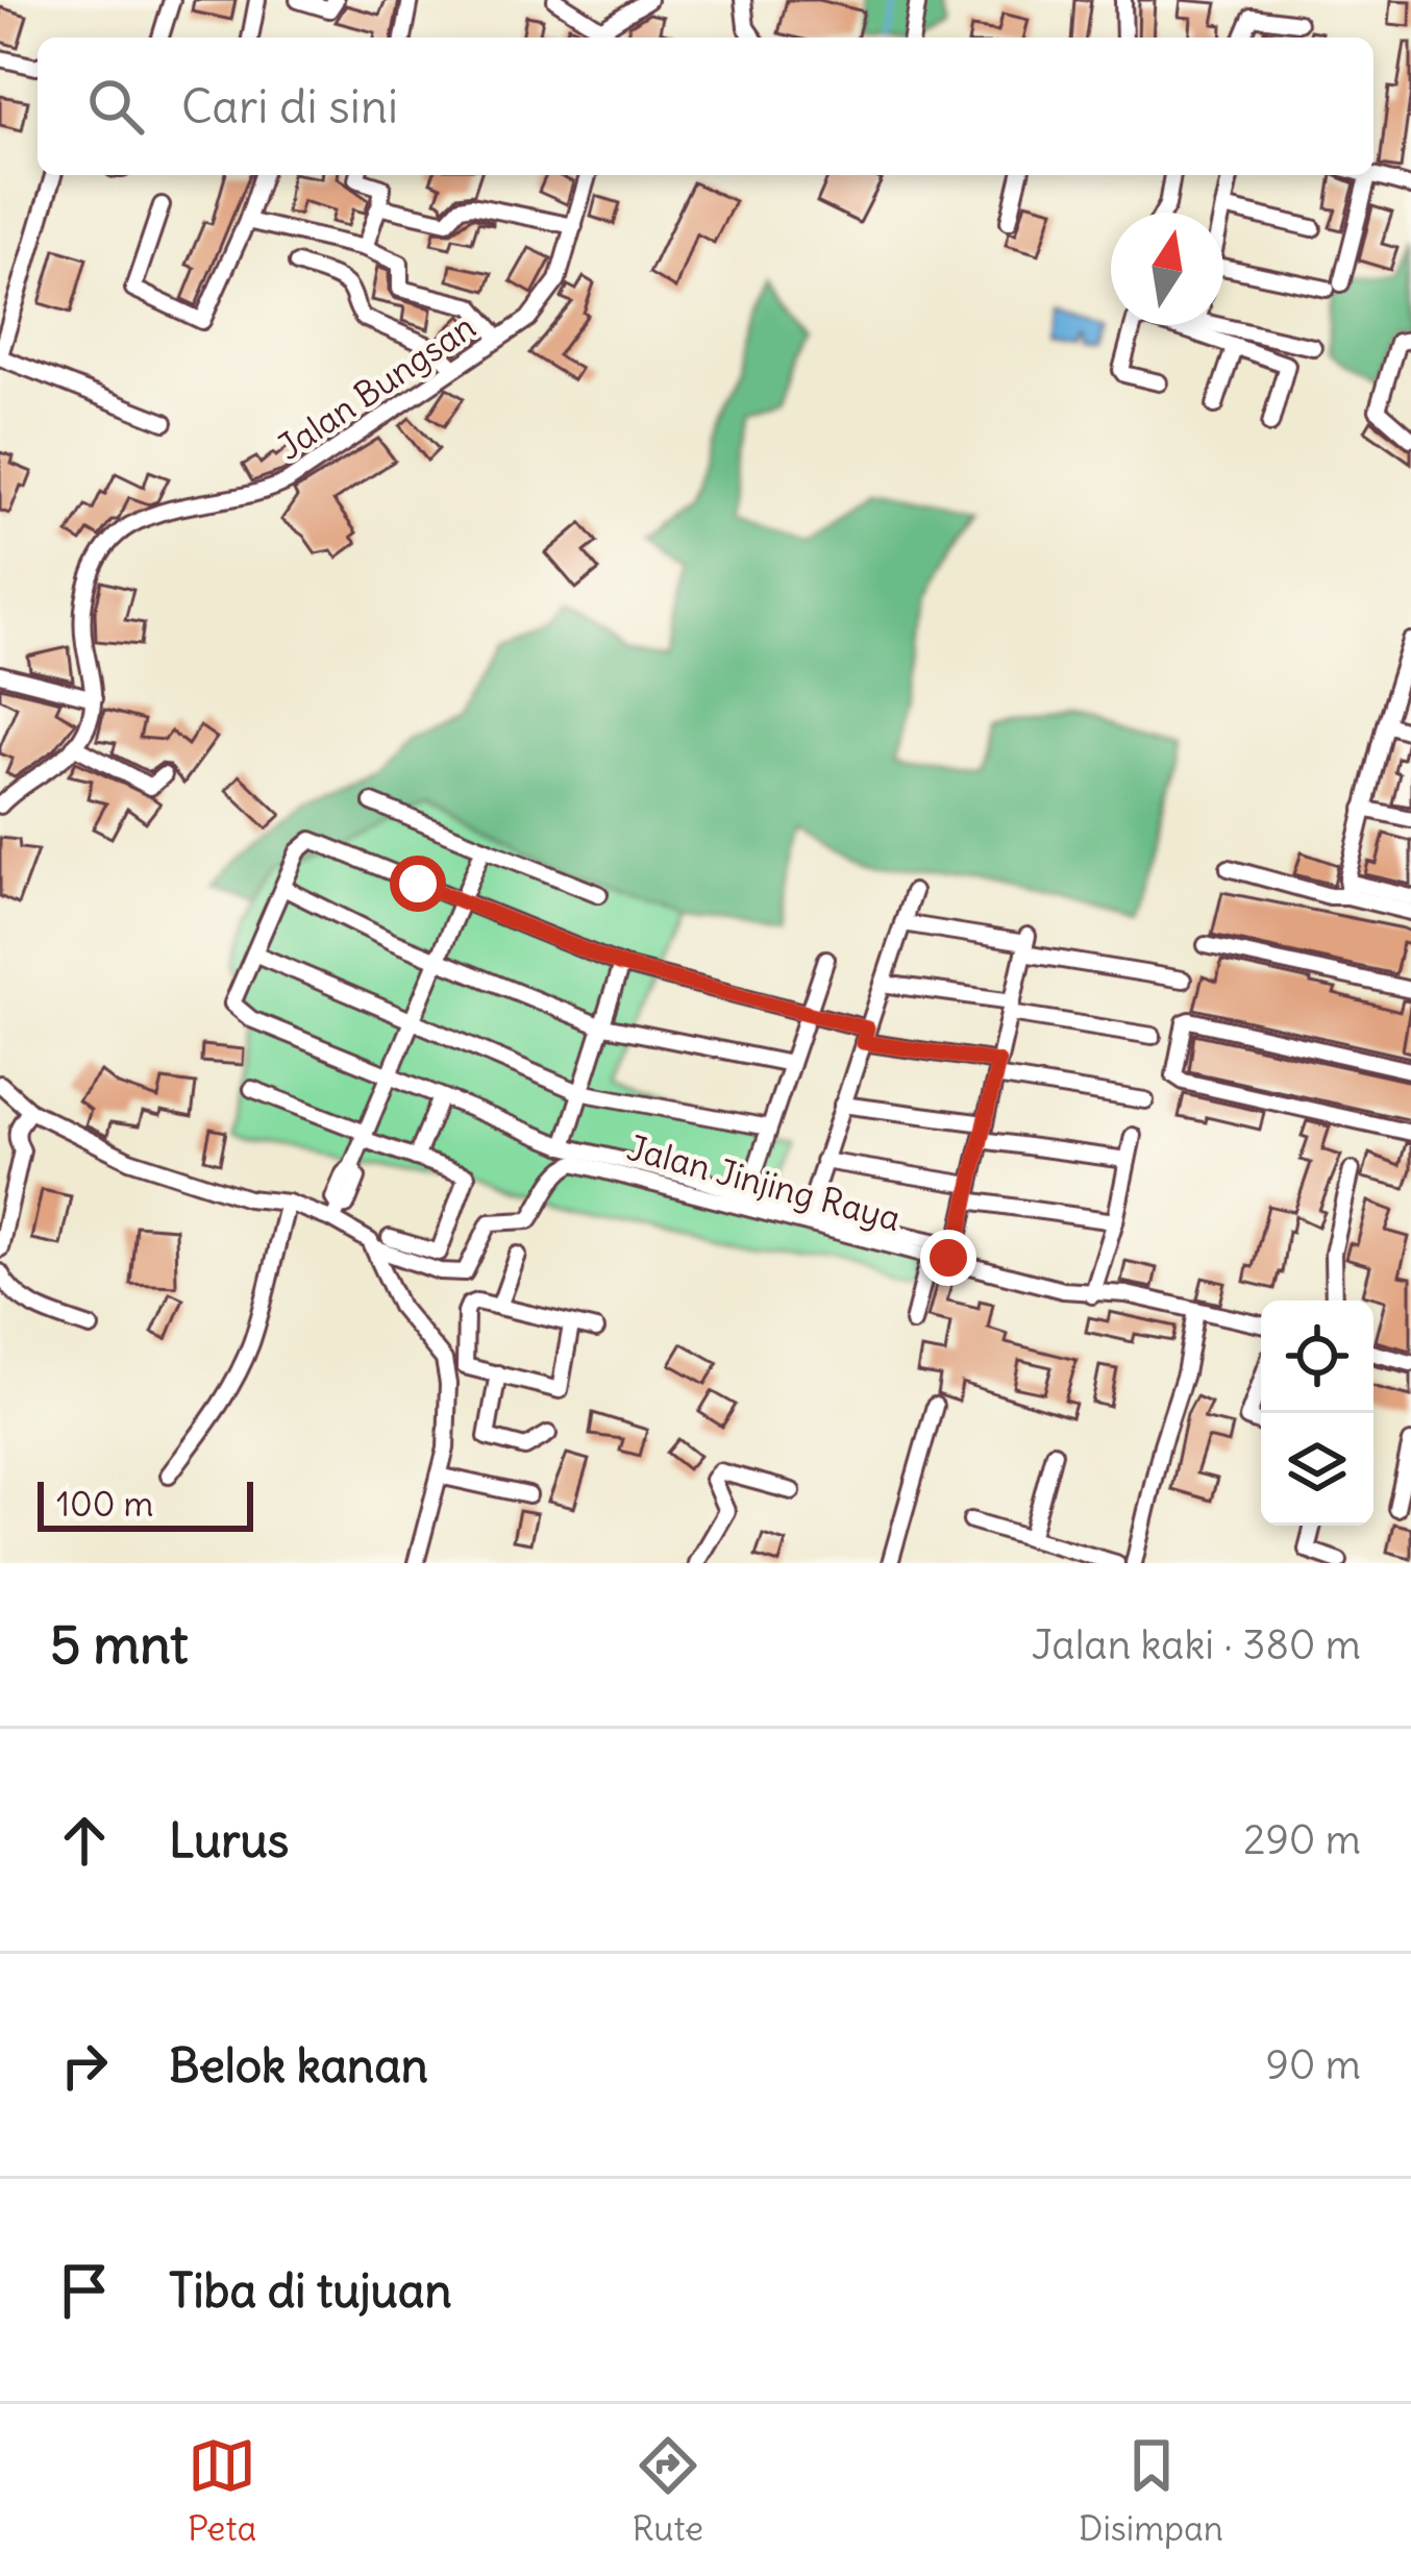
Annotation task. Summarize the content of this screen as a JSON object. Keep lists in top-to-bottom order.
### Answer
{
  "streets": {
    "street": ["Jalan Bungsan", "Jalan Jinjing Raya"]
  },
  "scale_bar": "100 m",
  "north": "top",
  "page": {
    "search": "Cari di sini",
    "scale": "100 m",
    "heading": ["5 mnt", "Jalan kaki · 380 m"],
    "list": [
      ["Lurus", "290 m"],
      ["Belok kanan", "90 m"],
      "Tiba di tujuan"
    ],
    "nav": ["Peta", "Rute", "Disimpan"]
  }
}
